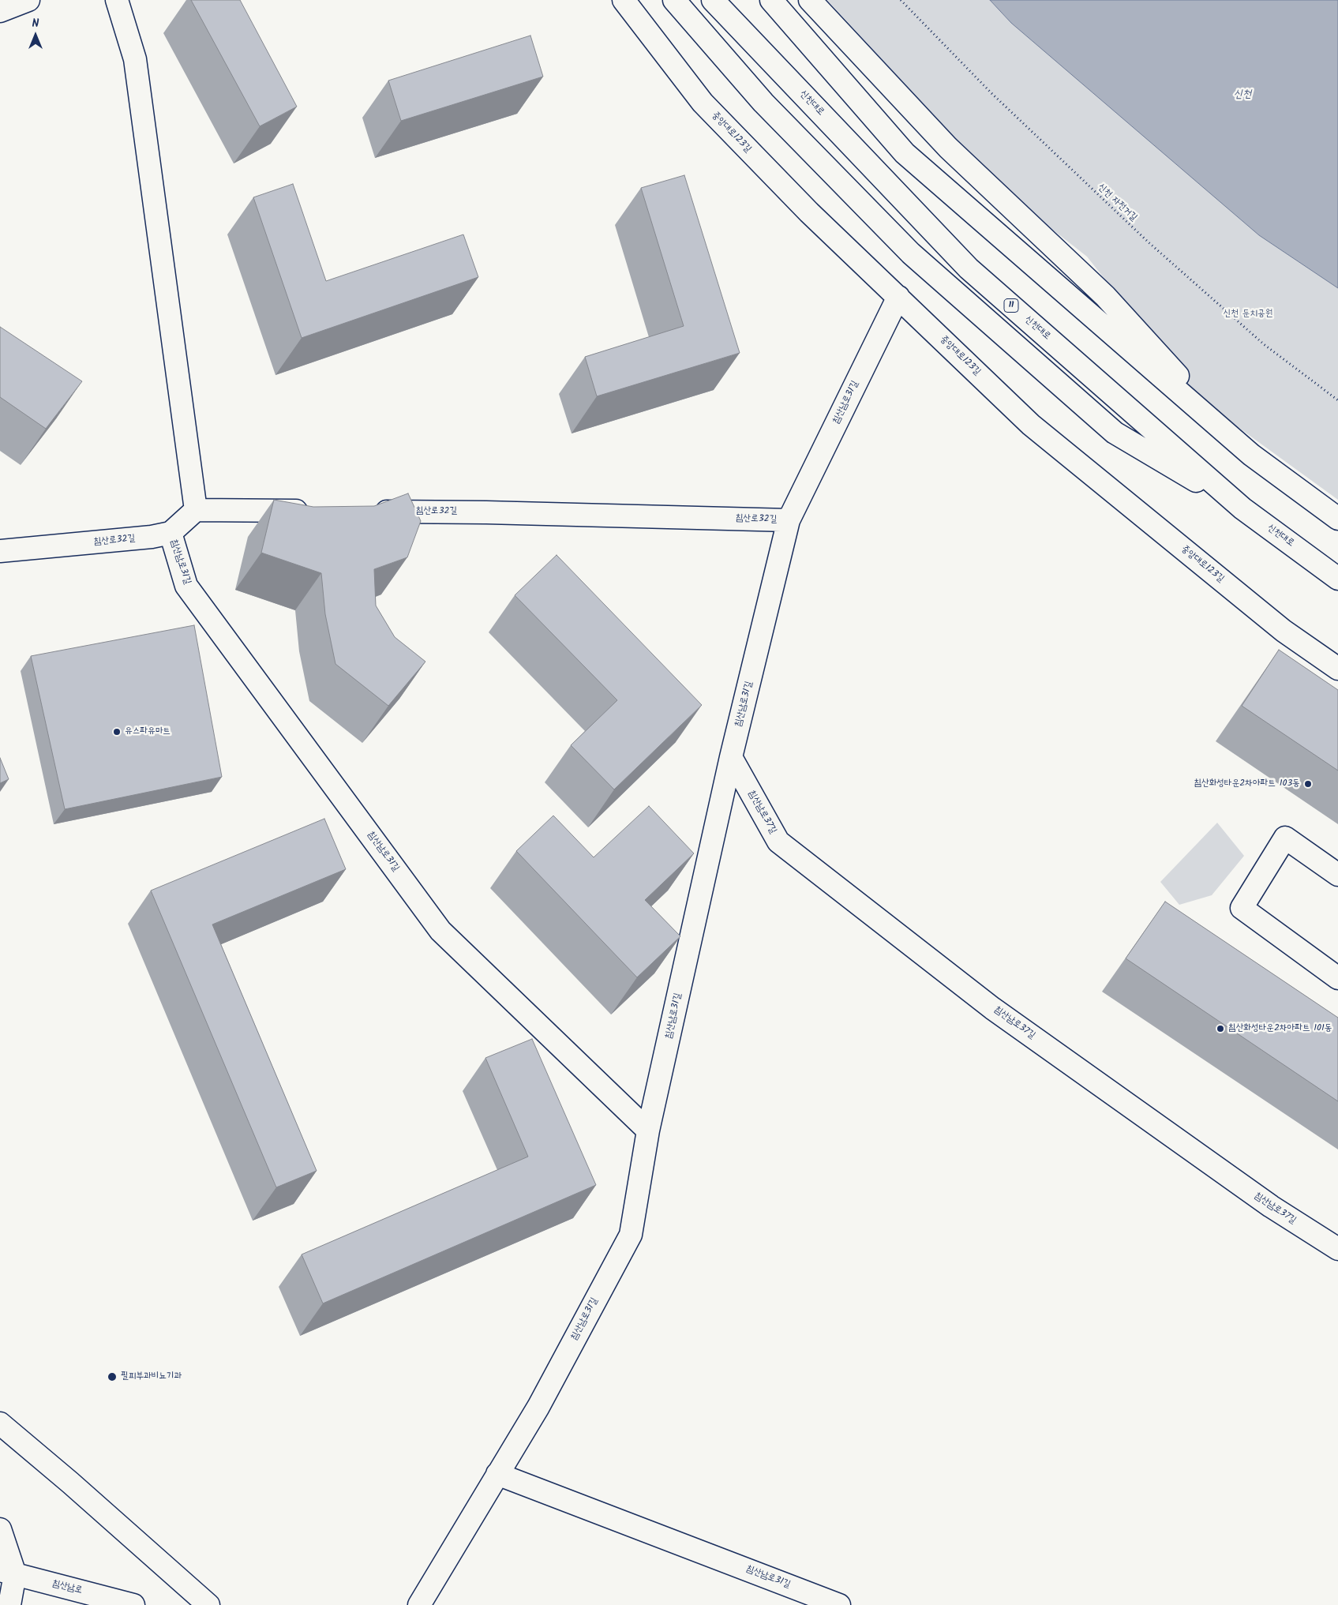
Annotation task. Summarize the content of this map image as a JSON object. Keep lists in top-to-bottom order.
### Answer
{
  "streets": {
    "main road": [
      "신천대로",
      "중앙대로123길",
      "11",
      "침산남로31길",
      "침산로32길",
      "침산남로37길",
      "침산남로"
    ],
    "path": ["신천 자전거길"]
  },
  "crossings": [
    ["중앙대로123길", "침산남로31길"],
    ["침산남로31길", "침산로32길"],
    ["침산남로31길", "침산남로37길"]
  ],
  "water": ["신천"],
  "parks": ["신천 둔치공원"],
  "places": [
    "유스파유마트",
    "침산화성타운2차아파트 103동",
    "침산화성타운2차아파트 101동",
    "필피부과비뇨기과"
  ],
  "north": "top"
}
